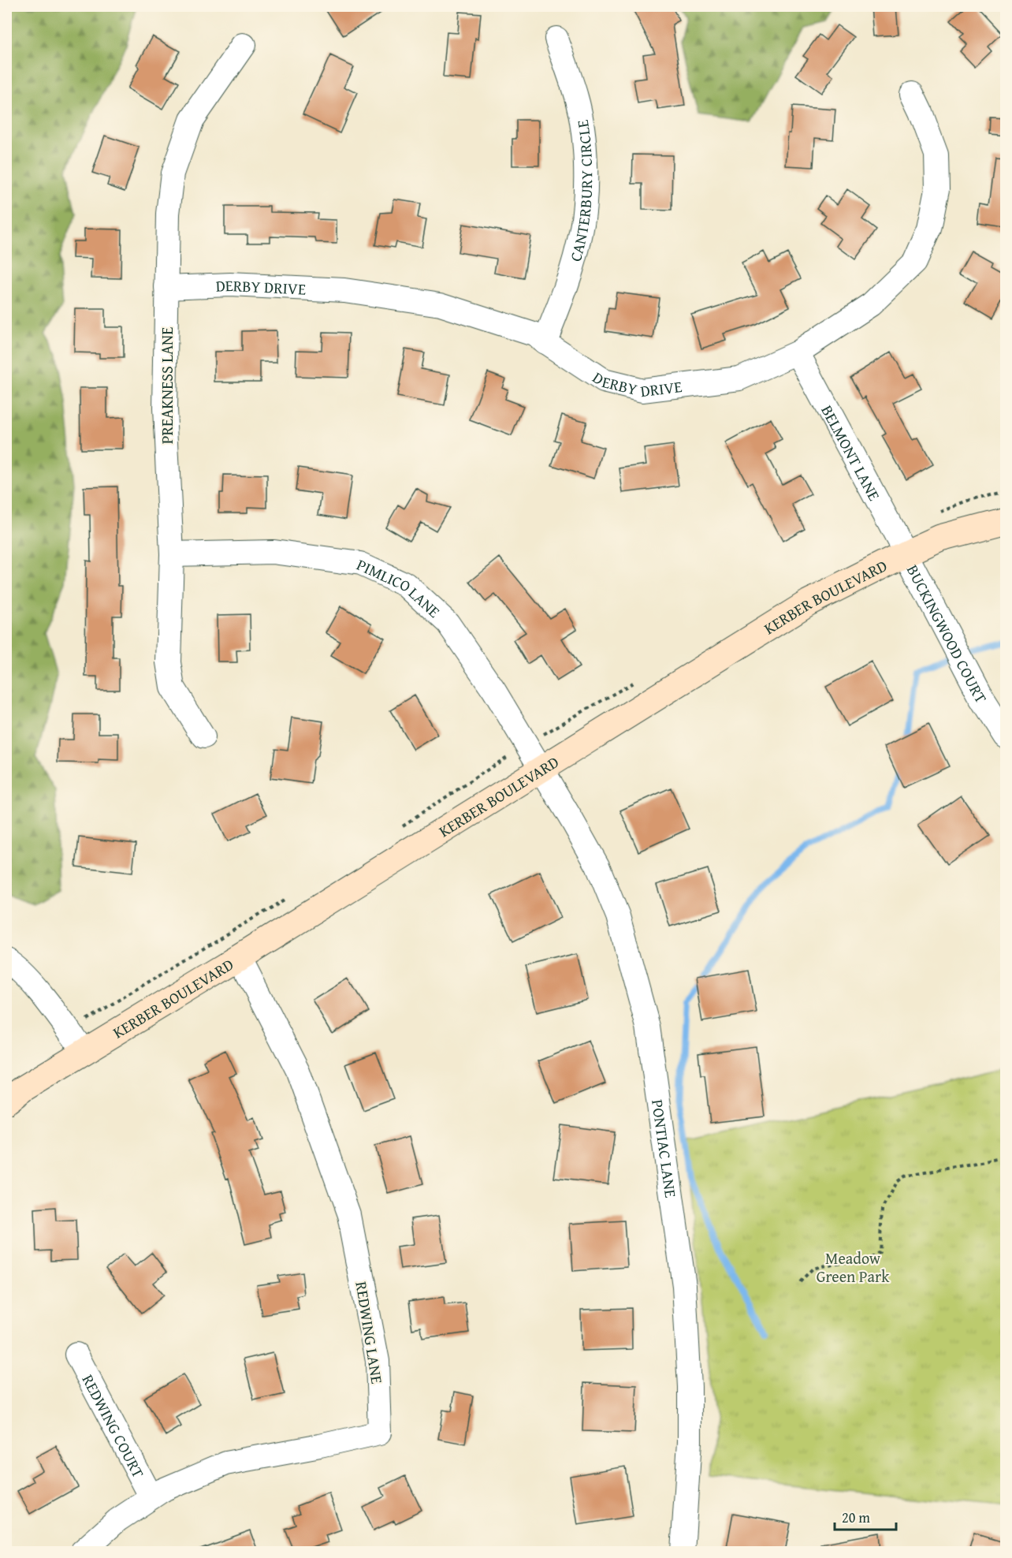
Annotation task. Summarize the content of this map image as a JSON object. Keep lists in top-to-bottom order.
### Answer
{
  "streets": {
    "street": [
      "CANTERBURY CIRCLE",
      "DERBY DRIVE",
      "PREAKNESS LANE",
      "BELMONT LANE",
      "PIMLICO LANE",
      "KERBER BOULEVARD",
      "BUCKINGWOOD COURT",
      "PONTIAC LANE",
      "REDWING LANE",
      "REDWING COURT"
    ]
  },
  "crossings": [
    ["CANTERBURY CIRCLE", "DERBY DRIVE"],
    ["DERBY DRIVE", "PREAKNESS LANE"],
    ["DERBY DRIVE", "BELMONT LANE"],
    ["PREAKNESS LANE", "PIMLICO LANE"],
    ["BELMONT LANE", "KERBER BOULEVARD"],
    ["BELMONT LANE", "BUCKINGWOOD COURT"],
    ["PIMLICO LANE", "KERBER BOULEVARD"],
    ["PIMLICO LANE", "PONTIAC LANE"],
    ["KERBER BOULEVARD", "BUCKINGWOOD COURT"],
    ["KERBER BOULEVARD", "PONTIAC LANE"],
    ["KERBER BOULEVARD", "REDWING LANE"],
    ["REDWING LANE", "REDWING COURT"]
  ],
  "parks": ["Meadow Green Park"],
  "scale_bar": "20 m"
}
